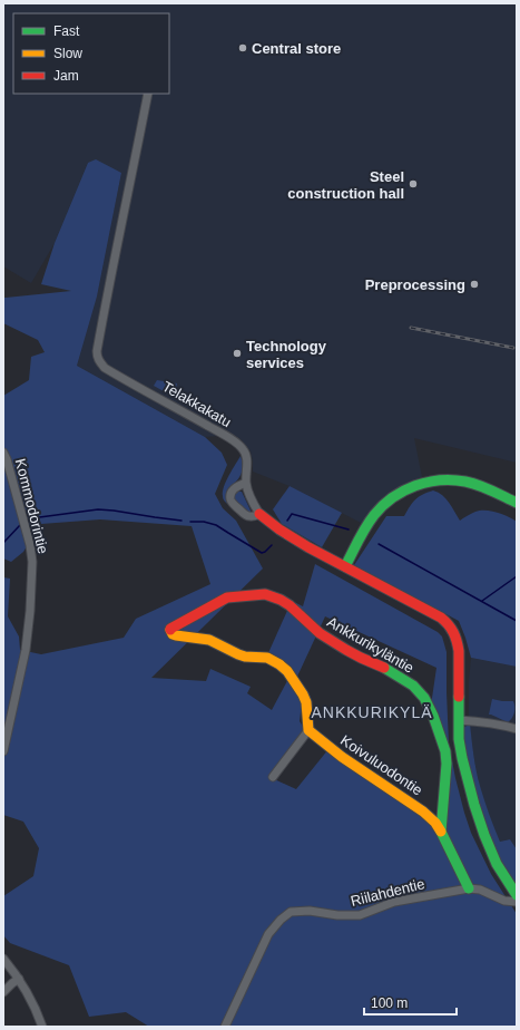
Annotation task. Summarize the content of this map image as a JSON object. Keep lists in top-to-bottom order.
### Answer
{
  "streets": {
    "street": [
      "Telakkakatu",
      "Kommodorintie",
      "Ankkurikyläntie",
      "Koivuluodontie",
      "Riilahdentie"
    ]
  },
  "crossings": [
    ["Ankkurikyläntie", "Koivuluodontie"],
    ["Ankkurikyläntie", "Riilahdentie"]
  ],
  "districts": ["ANKKURIKYLÄ"],
  "places": [
    "Central store",
    "Steel construction hall",
    "Preprocessing",
    "Technology services"
  ],
  "legend": ["Fast", "Slow", "Jam"],
  "scale_bar": "100 m"
}
